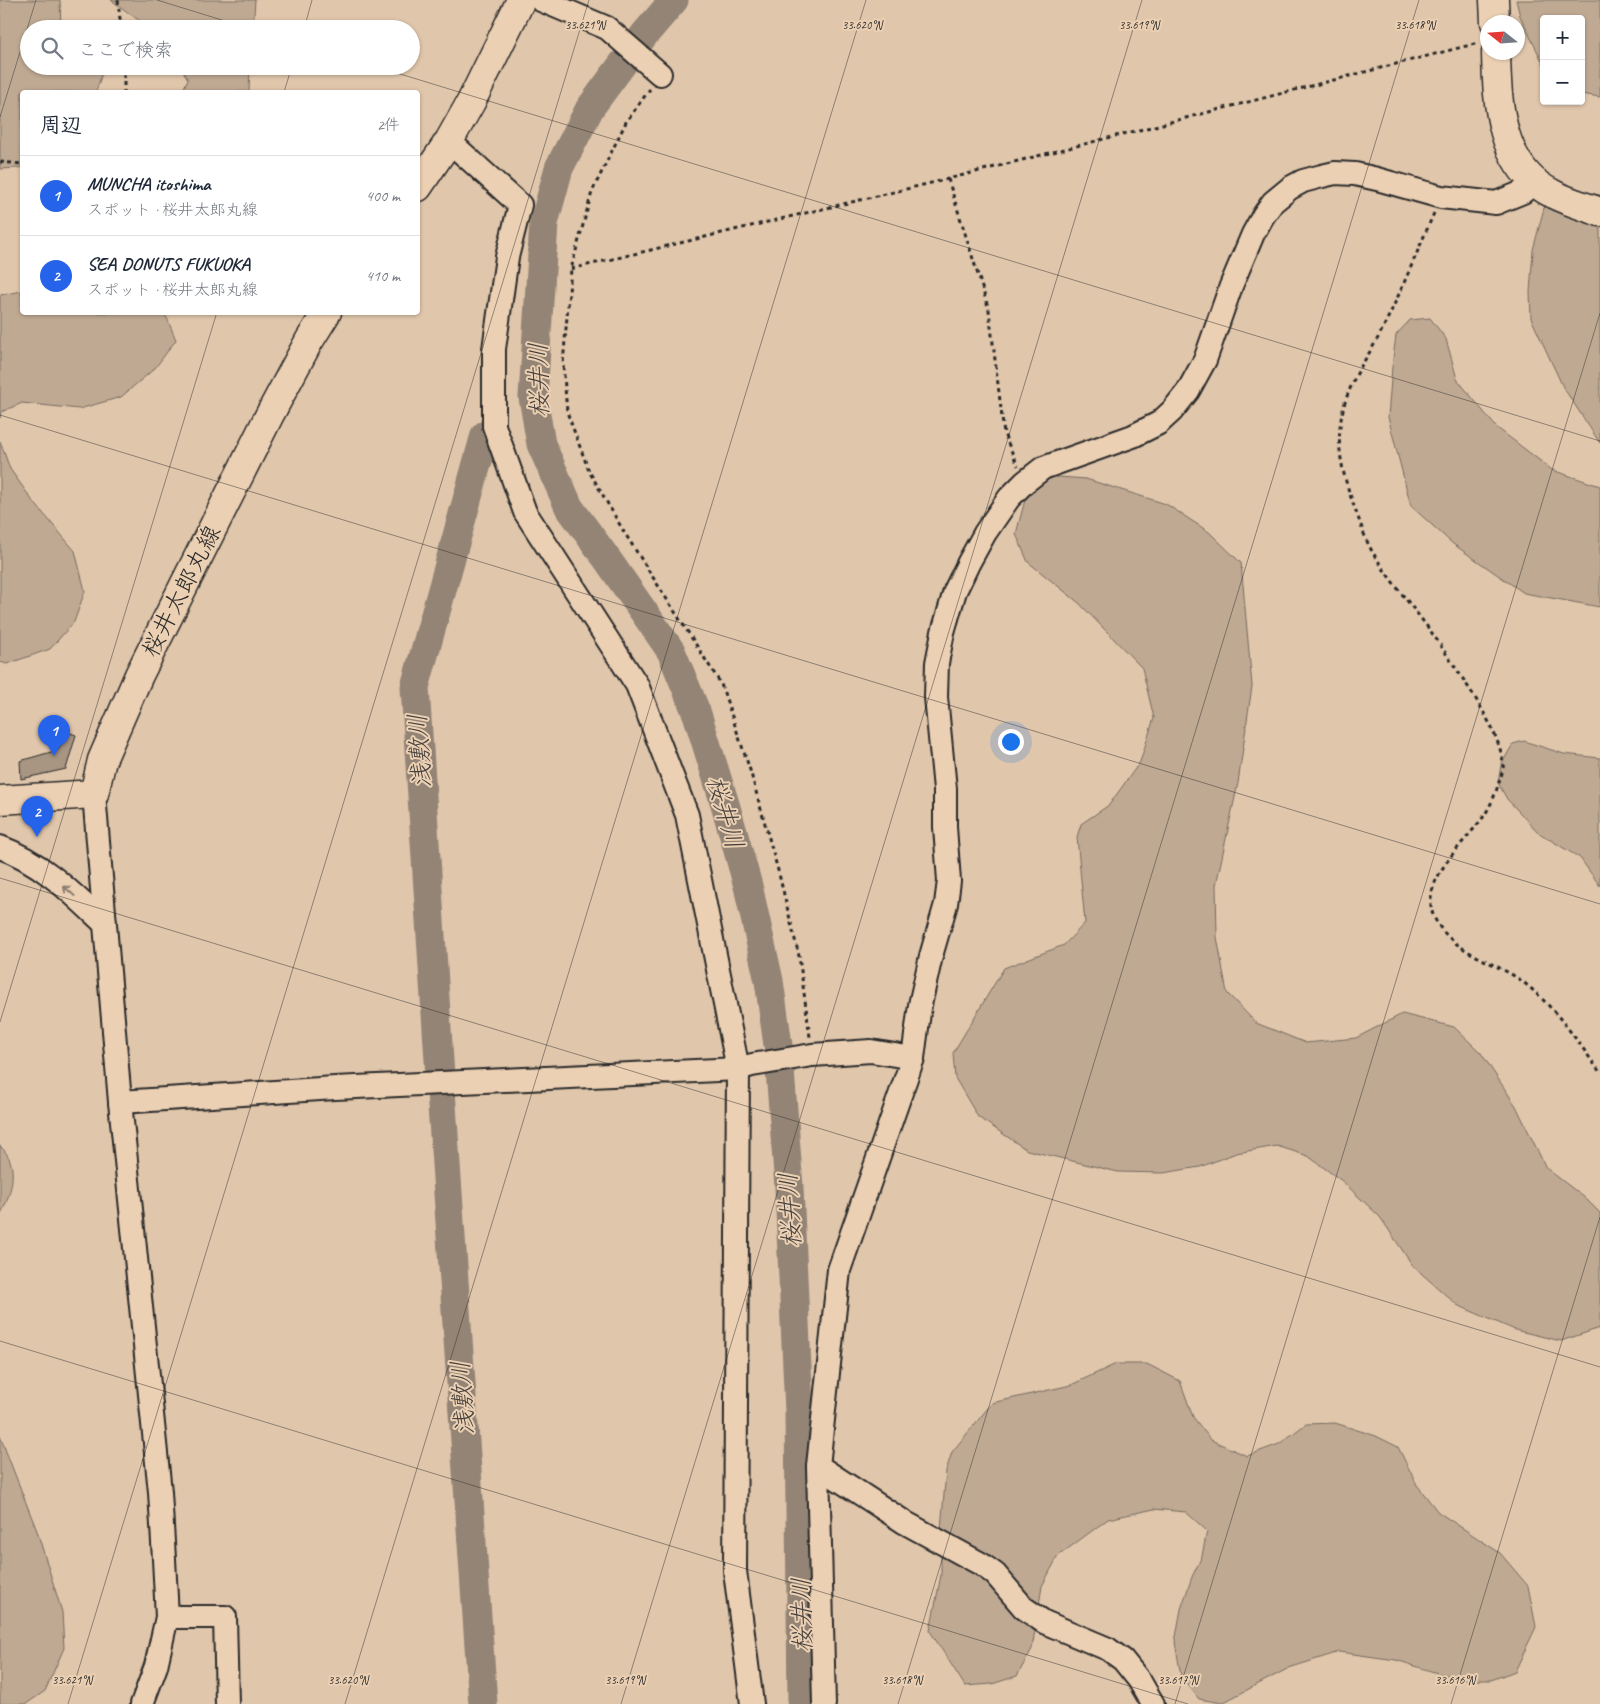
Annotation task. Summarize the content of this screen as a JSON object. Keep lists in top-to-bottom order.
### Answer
{
  "streets": {
    "main road": ["桜井太郎丸線"]
  },
  "water": ["桜井川", "浅敷川"],
  "north": "left",
  "page": {
    "map_buttons": ["+", "−"],
    "search": "ここで検索",
    "heading": ["周辺", "2件"],
    "list": [
      {
        "mark": "1",
        "name": "MUNCHA itoshima",
        "note": "スポット · 桜井太郎丸線",
        "value": "400 m"
      },
      {
        "mark": "2",
        "name": "SEA DONUTS FUKUOKA",
        "note": "スポット · 桜井太郎丸線",
        "value": "410 m"
      }
    ],
    "pins": ["1", "2"]
  },
  "coordinates": [
    "33.621°N",
    "33.620°N",
    "33.619°N",
    "33.618°N",
    "33.617°N",
    "33.616°N"
  ]
}
